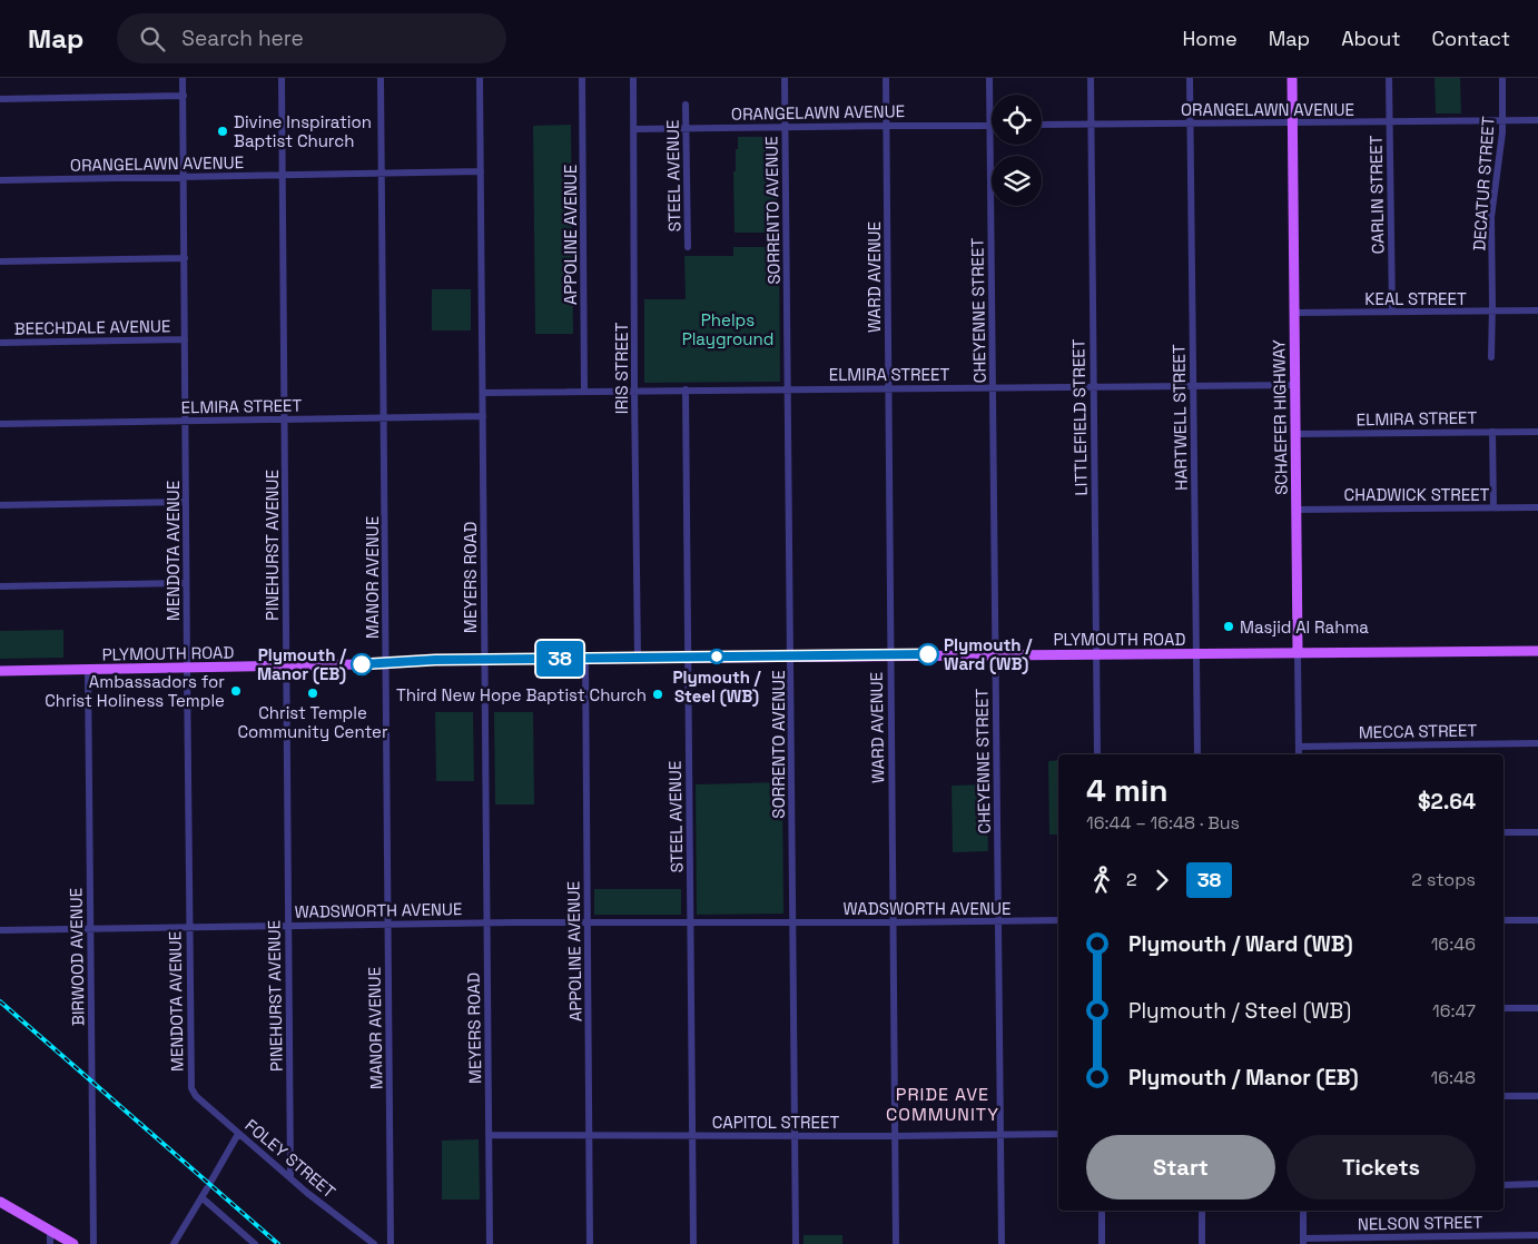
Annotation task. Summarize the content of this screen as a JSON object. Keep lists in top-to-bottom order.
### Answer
{
  "streets": {
    "main road": ["SCHAEFER HIGHWAY", "PLYMOUTH ROAD"],
    "street": [
      "ORANGELAWN AVENUE",
      "STEEL AVENUE",
      "DECATUR STREET",
      "CARLIN STREET",
      "SORRENTO AVENUE",
      "APPOLINE AVENUE",
      "WARD AVENUE",
      "KEAL STREET",
      "CHEYENNE STREET",
      "BEECHDALE AVENUE",
      "IRIS STREET",
      "ELMIRA STREET",
      "LITTLEFIELD STREET",
      "HARTWELL STREET",
      "CHADWICK STREET",
      "PINEHURST AVENUE",
      "MENDOTA AVENUE",
      "MANOR AVENUE",
      "MEYERS ROAD",
      "MECCA STREET",
      "WADSWORTH AVENUE",
      "BIRWOOD AVENUE",
      "CAPITOL STREET",
      "FOLEY STREET",
      "NELSON STREET"
    ]
  },
  "crossings": [
    ["ORANGELAWN AVENUE", "STEEL AVENUE"],
    ["ORANGELAWN AVENUE", "DECATUR STREET"],
    ["ORANGELAWN AVENUE", "CARLIN STREET"],
    ["ORANGELAWN AVENUE", "SORRENTO AVENUE"],
    ["ORANGELAWN AVENUE", "WARD AVENUE"],
    ["ORANGELAWN AVENUE", "CHEYENNE STREET"],
    ["ORANGELAWN AVENUE", "IRIS STREET"],
    ["ORANGELAWN AVENUE", "LITTLEFIELD STREET"],
    ["ORANGELAWN AVENUE", "HARTWELL STREET"],
    ["ORANGELAWN AVENUE", "SCHAEFER HIGHWAY"],
    ["ORANGELAWN AVENUE", "PINEHURST AVENUE"],
    ["ORANGELAWN AVENUE", "MENDOTA AVENUE"],
    ["ORANGELAWN AVENUE", "MANOR AVENUE"],
    ["ORANGELAWN AVENUE", "MEYERS ROAD"],
    ["STEEL AVENUE", "ELMIRA STREET"],
    ["STEEL AVENUE", "PLYMOUTH ROAD"],
    ["STEEL AVENUE", "WADSWORTH AVENUE"],
    ["STEEL AVENUE", "CAPITOL STREET"],
    ["DECATUR STREET", "KEAL STREET"],
    ["CARLIN STREET", "KEAL STREET"],
    ["SORRENTO AVENUE", "ELMIRA STREET"],
    ["SORRENTO AVENUE", "PLYMOUTH ROAD"],
    ["SORRENTO AVENUE", "WADSWORTH AVENUE"],
    ["SORRENTO AVENUE", "CAPITOL STREET"],
    ["APPOLINE AVENUE", "ELMIRA STREET"],
    ["APPOLINE AVENUE", "PLYMOUTH ROAD"],
    ["APPOLINE AVENUE", "WADSWORTH AVENUE"],
    ["APPOLINE AVENUE", "CAPITOL STREET"],
    ["WARD AVENUE", "ELMIRA STREET"],
    ["WARD AVENUE", "PLYMOUTH ROAD"],
    ["WARD AVENUE", "WADSWORTH AVENUE"],
    ["WARD AVENUE", "CAPITOL STREET"],
    ["KEAL STREET", "SCHAEFER HIGHWAY"],
    ["CHEYENNE STREET", "ELMIRA STREET"],
    ["CHEYENNE STREET", "PLYMOUTH ROAD"],
    ["CHEYENNE STREET", "WADSWORTH AVENUE"],
    ["CHEYENNE STREET", "CAPITOL STREET"],
    ["BEECHDALE AVENUE", "MENDOTA AVENUE"],
    ["IRIS STREET", "ELMIRA STREET"],
    ["IRIS STREET", "PLYMOUTH ROAD"],
    ["ELMIRA STREET", "LITTLEFIELD STREET"],
    ["ELMIRA STREET", "HARTWELL STREET"],
    ["ELMIRA STREET", "SCHAEFER HIGHWAY"],
    ["ELMIRA STREET", "PINEHURST AVENUE"],
    ["ELMIRA STREET", "MENDOTA AVENUE"],
    ["ELMIRA STREET", "MANOR AVENUE"],
    ["ELMIRA STREET", "MEYERS ROAD"],
    ["LITTLEFIELD STREET", "PLYMOUTH ROAD"],
    ["HARTWELL STREET", "PLYMOUTH ROAD"],
    ["SCHAEFER HIGHWAY", "CHADWICK STREET"],
    ["SCHAEFER HIGHWAY", "PLYMOUTH ROAD"],
    ["SCHAEFER HIGHWAY", "MECCA STREET"],
    ["PINEHURST AVENUE", "PLYMOUTH ROAD"],
    ["PINEHURST AVENUE", "WADSWORTH AVENUE"],
    ["PINEHURST AVENUE", "FOLEY STREET"],
    ["MENDOTA AVENUE", "PLYMOUTH ROAD"],
    ["MENDOTA AVENUE", "WADSWORTH AVENUE"],
    ["MENDOTA AVENUE", "FOLEY STREET"],
    ["MANOR AVENUE", "PLYMOUTH ROAD"],
    ["MANOR AVENUE", "WADSWORTH AVENUE"],
    ["MEYERS ROAD", "PLYMOUTH ROAD"],
    ["MEYERS ROAD", "WADSWORTH AVENUE"],
    ["MEYERS ROAD", "CAPITOL STREET"],
    ["PLYMOUTH ROAD", "BIRWOOD AVENUE"],
    ["WADSWORTH AVENUE", "BIRWOOD AVENUE"]
  ],
  "districts": ["PRIDE AVE COMMUNITY"],
  "parks": ["Phelps Playground"],
  "places": [
    "Divine Inspiration Baptist Church",
    "Masjid Al Rahma",
    "Plymouth / Ward (WB)",
    "Plymouth / Steel (WB)",
    "Plymouth / Manor (EB)",
    "Ambassadors for Christ Holiness Temple",
    "Christ Temple Community Center",
    "Third New Hope Baptist Church"
  ],
  "lines": ["bus line 38"],
  "page": {
    "header": "Map",
    "search": "Search here",
    "nav": [
      "Home",
      "Map",
      "About",
      "Contact"
    ],
    "on_map": "38",
    "heading": ["4 min", "16:44 – 16:48 · Bus", "$2.64"],
    "legs": ["2", "38", "2 stops"],
    "list": [
      {
        "name": "Plymouth / Ward (WB)",
        "value": "16:46"
      },
      {
        "name": "Plymouth / Steel (WB)",
        "value": "16:47"
      },
      {
        "name": "Plymouth / Manor (EB)",
        "value": "16:48"
      }
    ],
    "buttons": ["Start", "Tickets"]
  }
}
